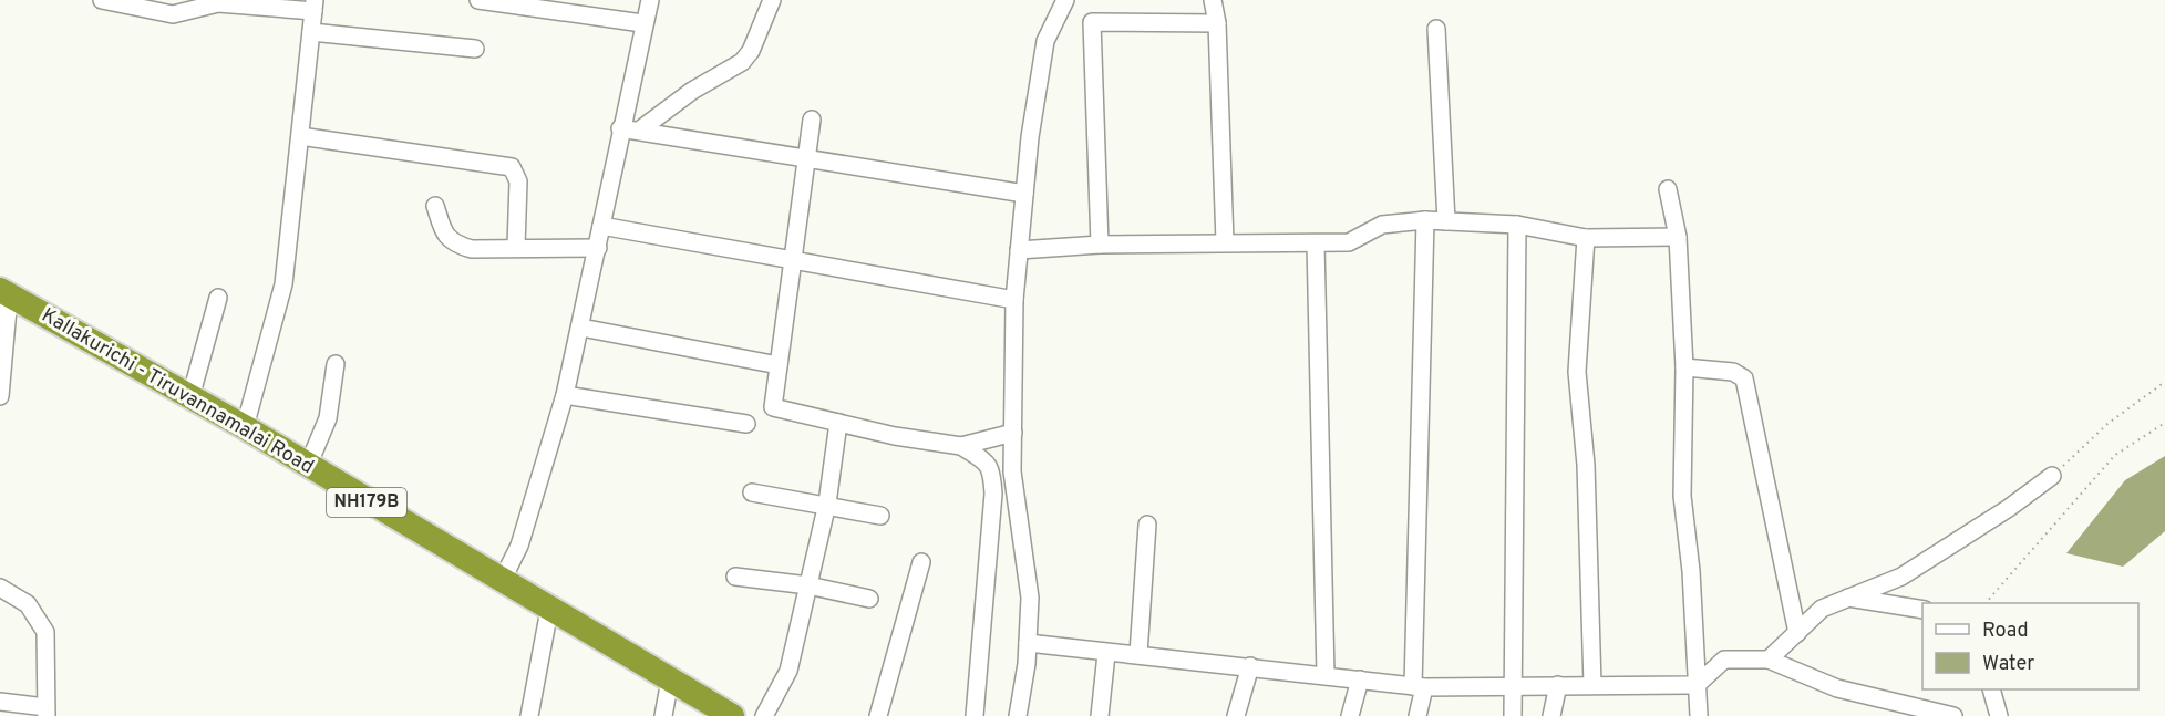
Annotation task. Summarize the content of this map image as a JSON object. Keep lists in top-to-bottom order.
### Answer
{
  "streets": {
    "highway": ["Kallakurichi - Tiruvannamalai Road", "NH179B"]
  },
  "legend": ["Road", "Water"]
}
